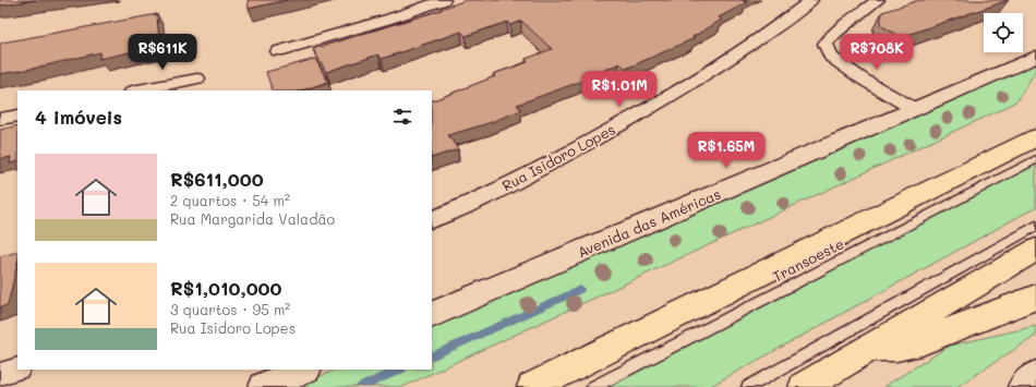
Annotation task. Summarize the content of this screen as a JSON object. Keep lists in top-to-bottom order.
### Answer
{
  "streets": {
    "main road": ["Avenida das Américas"],
    "street": ["Rua Isidoro Lopes"],
    "lane": ["Transoeste"]
  },
  "page": {
    "price": [
      "R$611K",
      "R$708K",
      "R$1.01M",
      "R$1.65M"
    ],
    "heading": "4 imóveis",
    "list": [
      {
        "name": "R$611,000",
        "note": "2 quartos · 54 m² · Rua Margarida Valadão"
      },
      {
        "name": "R$1,010,000",
        "note": "3 quartos · 95 m² · Rua Isidoro Lopes"
      }
    ]
  }
}
